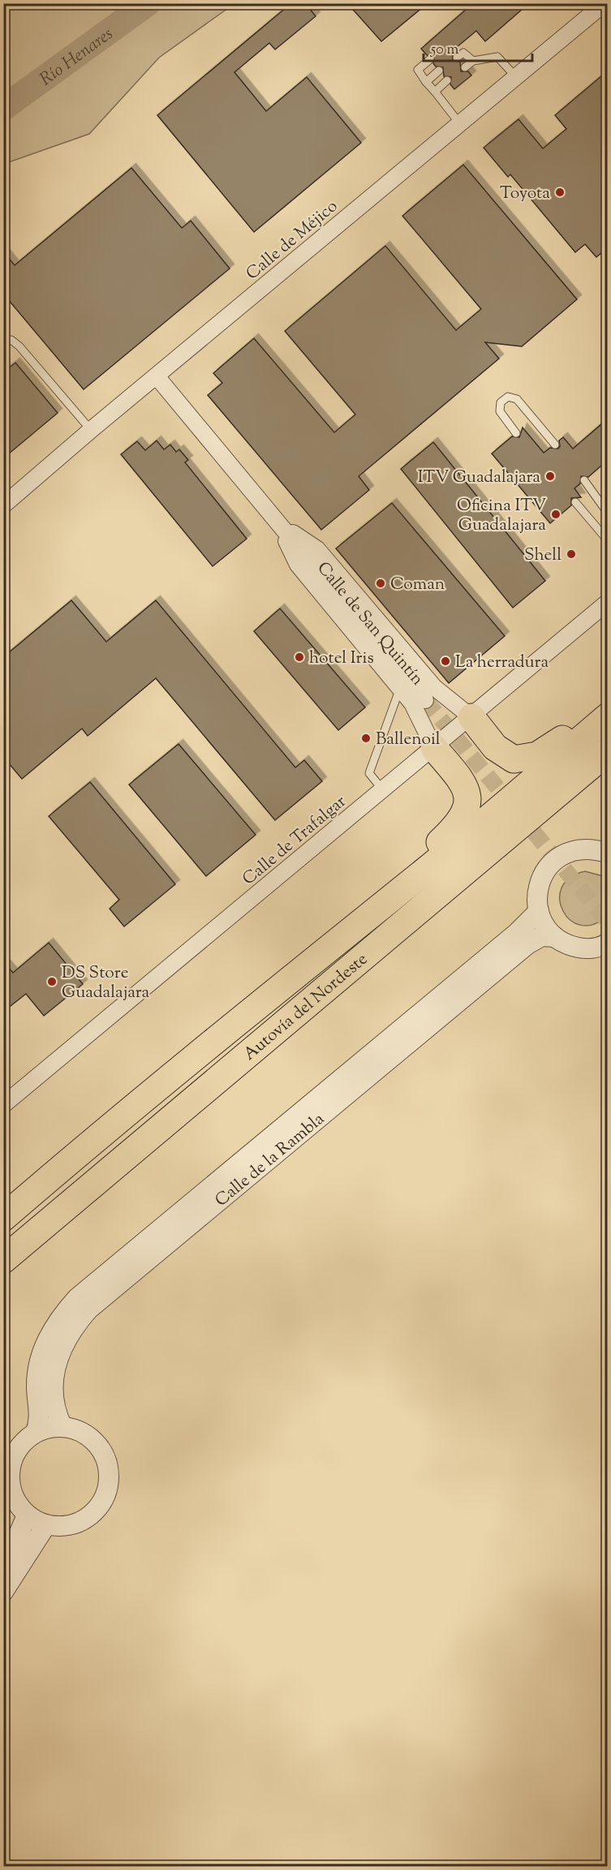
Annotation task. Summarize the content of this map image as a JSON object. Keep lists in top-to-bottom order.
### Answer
{
  "streets": {
    "highway": ["Autovía del Nordeste"],
    "street": [
      "Calle de Méjico",
      "Calle de San Quintín",
      "Calle de Trafalgar",
      "Calle de la Rambla"
    ]
  },
  "crossings": [
    ["Calle de Méjico", "Calle de San Quintín"],
    ["Calle de San Quintín", "Calle de Trafalgar"]
  ],
  "water": ["Río Henares"],
  "places": [
    "Toyota",
    "ITV Guadalajara",
    "Oficina ITV Guadalajara",
    "Shell",
    "Coman",
    "hotel Iris",
    "La herradura",
    "Ballenoil",
    "DS Store Guadalajara"
  ],
  "scale_bar": "50 m"
}
